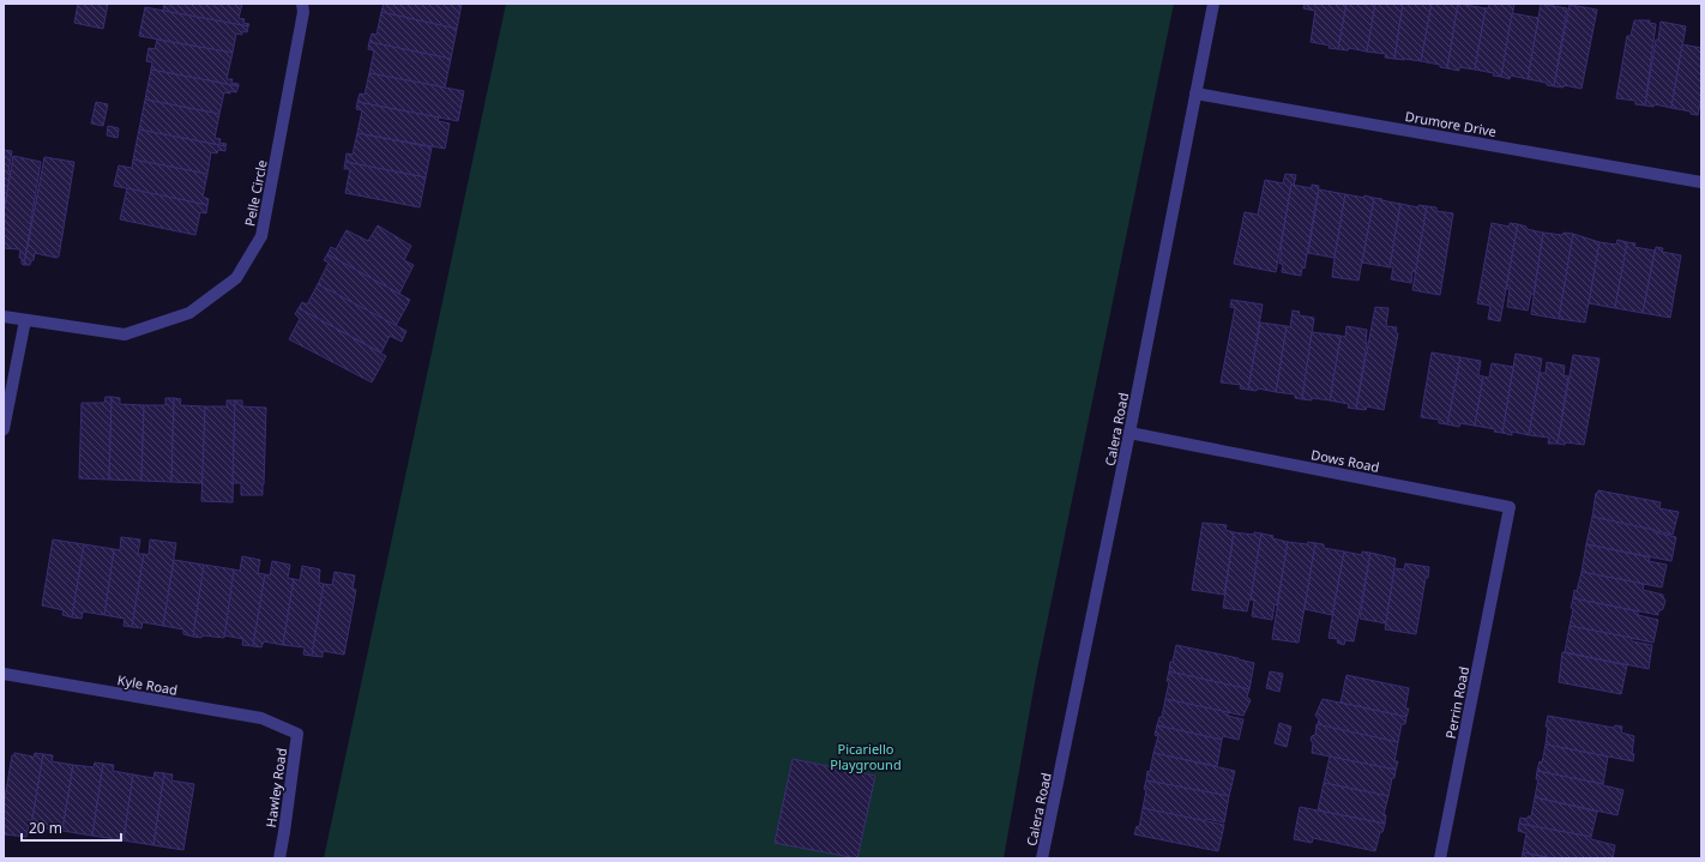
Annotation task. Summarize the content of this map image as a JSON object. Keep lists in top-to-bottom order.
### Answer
{
  "streets": {
    "street": [
      "Drumore Drive",
      "Pelle Circle",
      "Calera Road",
      "Dows Road",
      "Kyle Road",
      "Perrin Road",
      "Hawley Road"
    ]
  },
  "crossings": [
    ["Drumore Drive", "Calera Road"],
    ["Calera Road", "Dows Road"],
    ["Dows Road", "Perrin Road"],
    ["Kyle Road", "Hawley Road"]
  ],
  "parks": ["Picariello Playground"],
  "scale_bar": "20 m"
}
